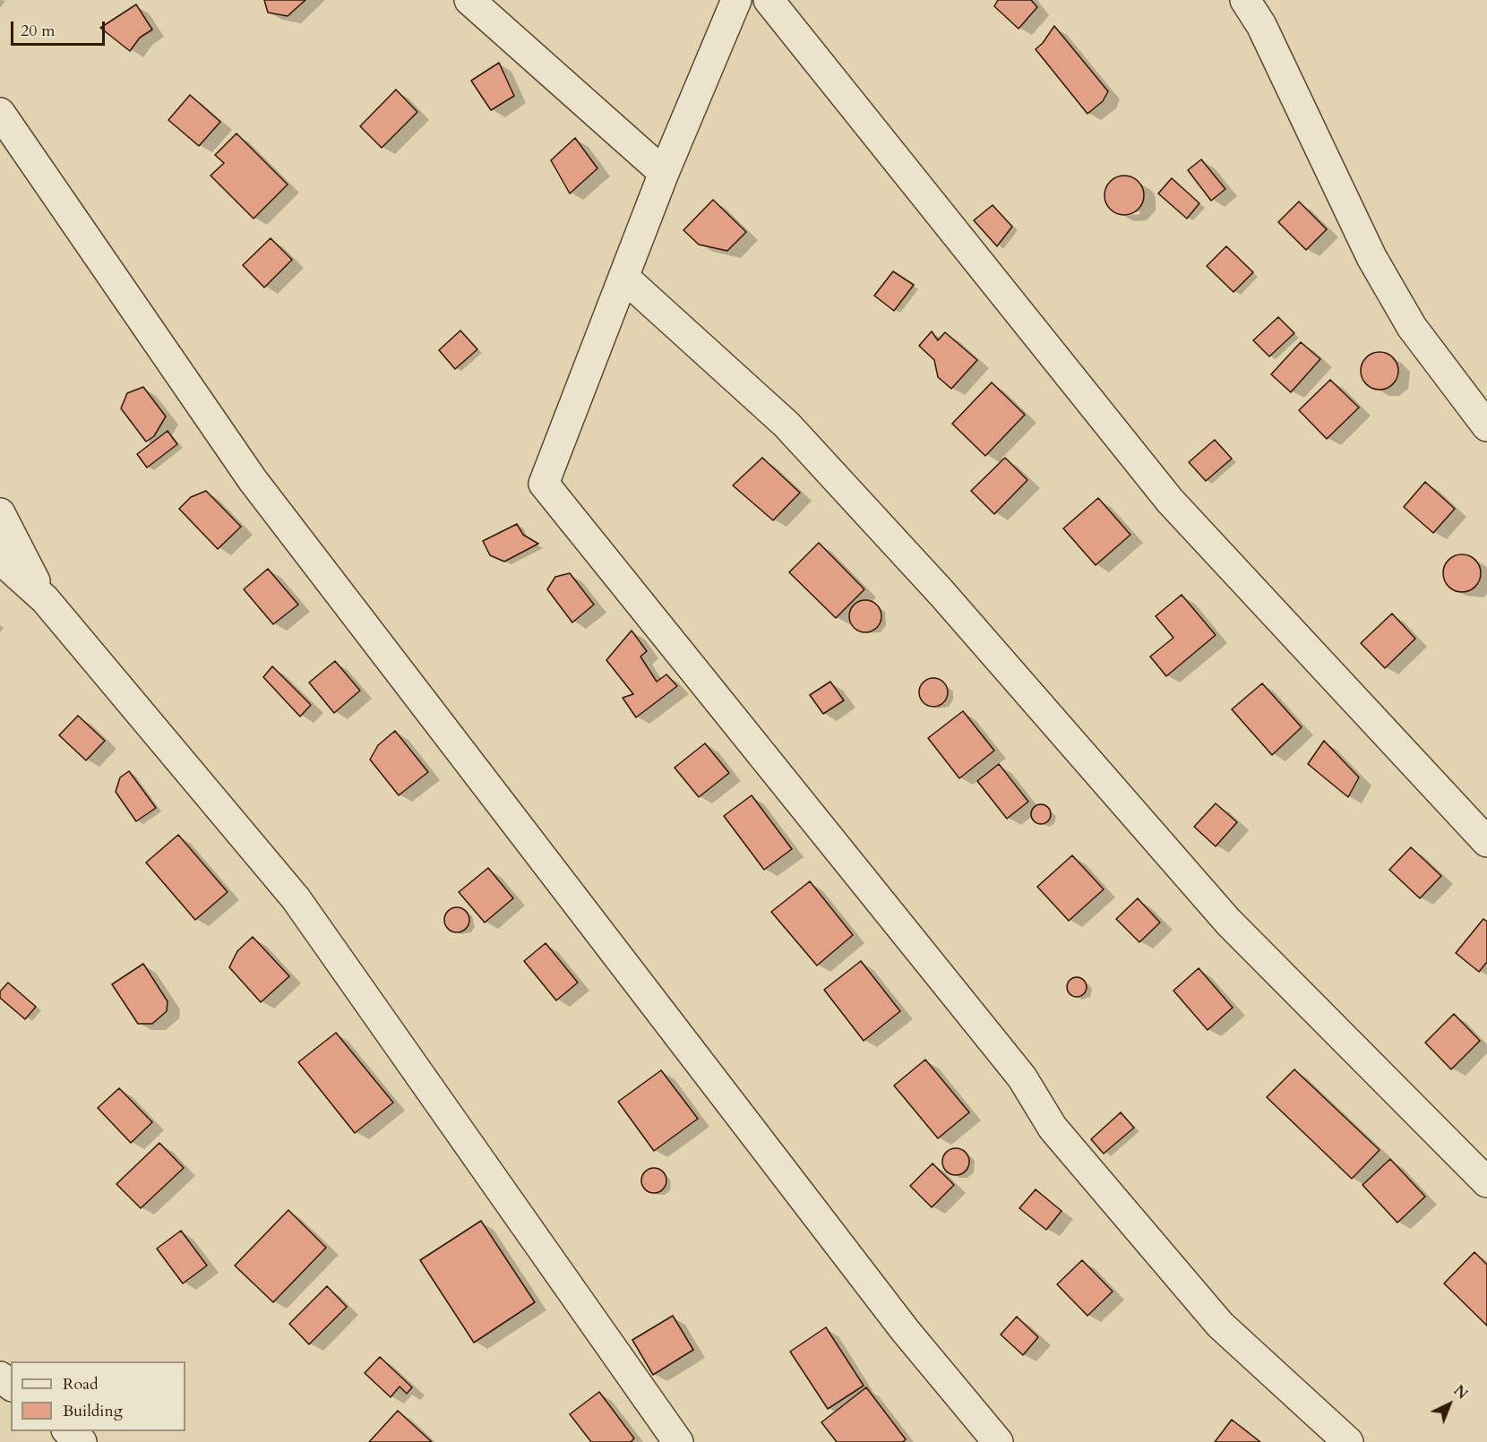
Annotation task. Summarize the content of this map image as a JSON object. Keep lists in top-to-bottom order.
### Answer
{
  "legend": ["Road", "Building"],
  "scale_bar": "20 m",
  "north": "top right"
}
